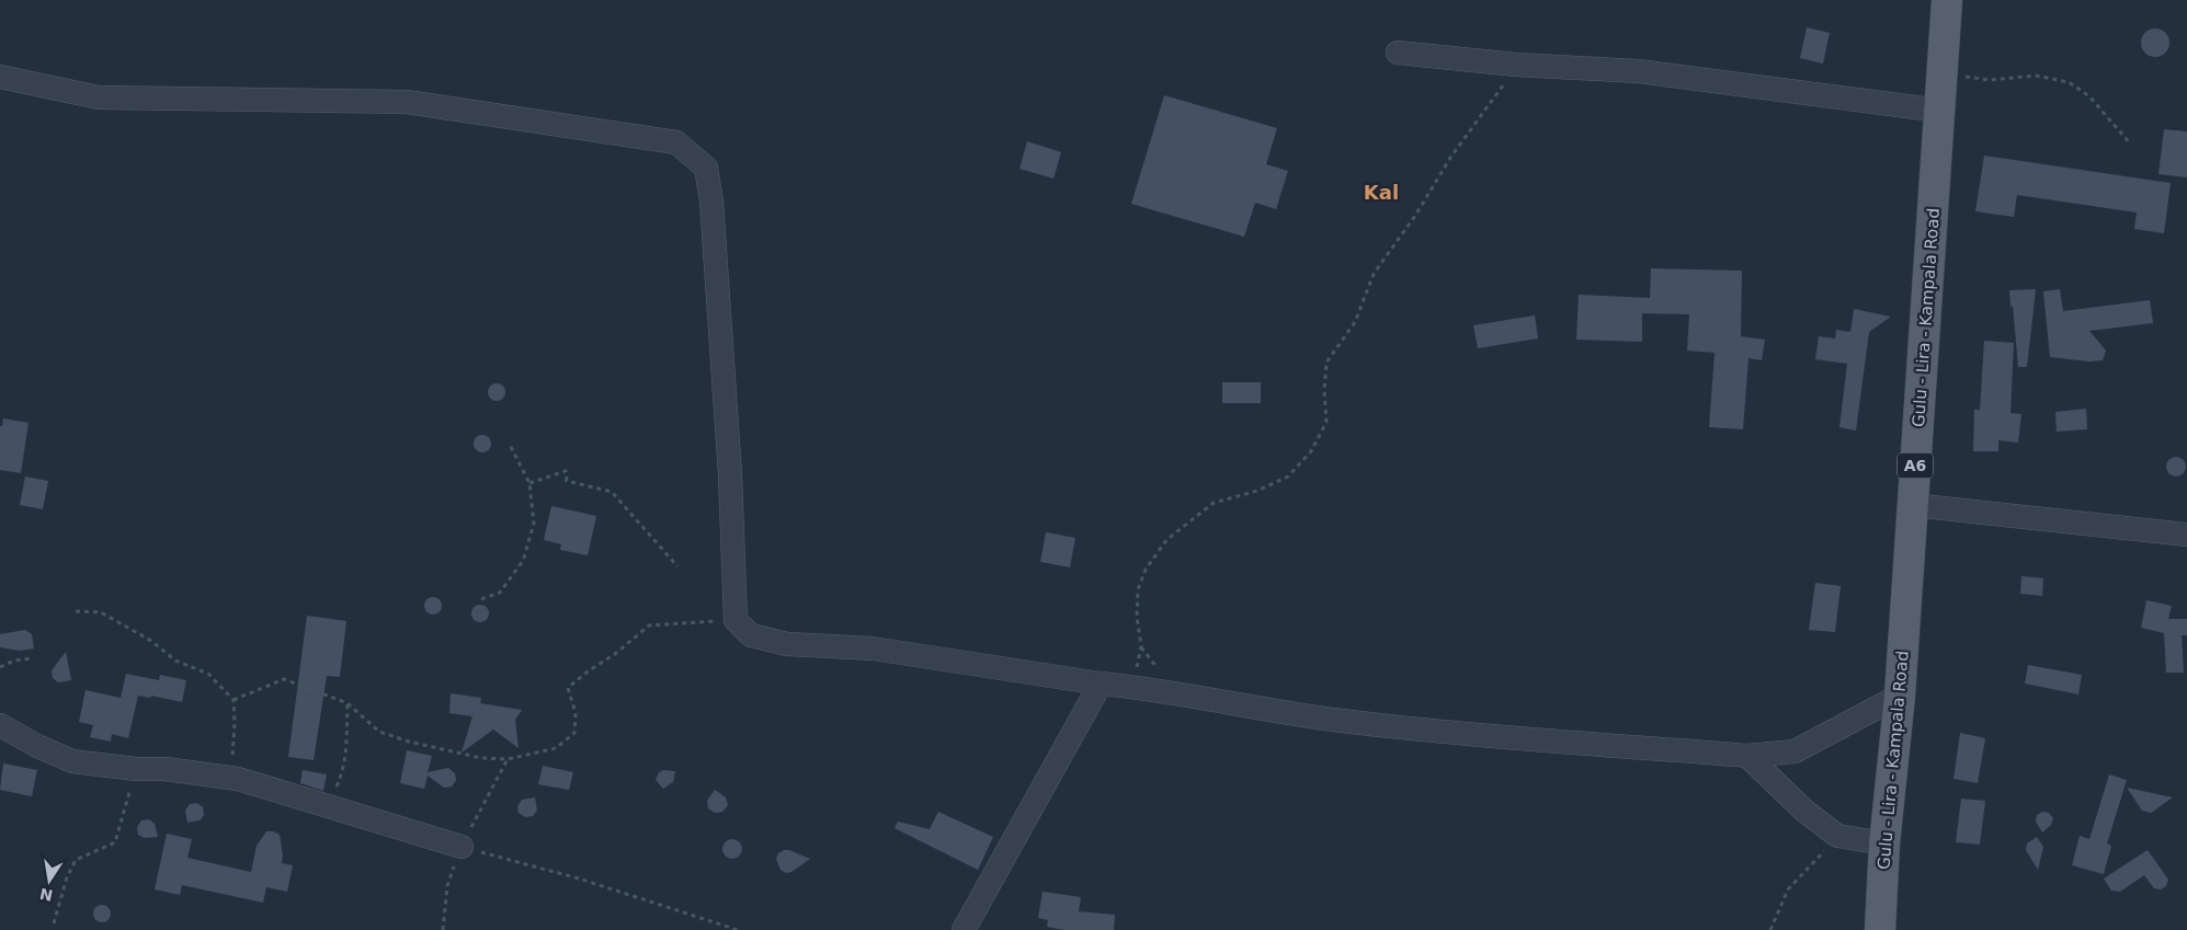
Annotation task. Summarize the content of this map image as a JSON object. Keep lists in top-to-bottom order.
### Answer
{
  "streets": {
    "main road": ["Gulu - Lira - Kampala Road", "A6"]
  },
  "districts": ["Kal"],
  "north": "bottom"
}
